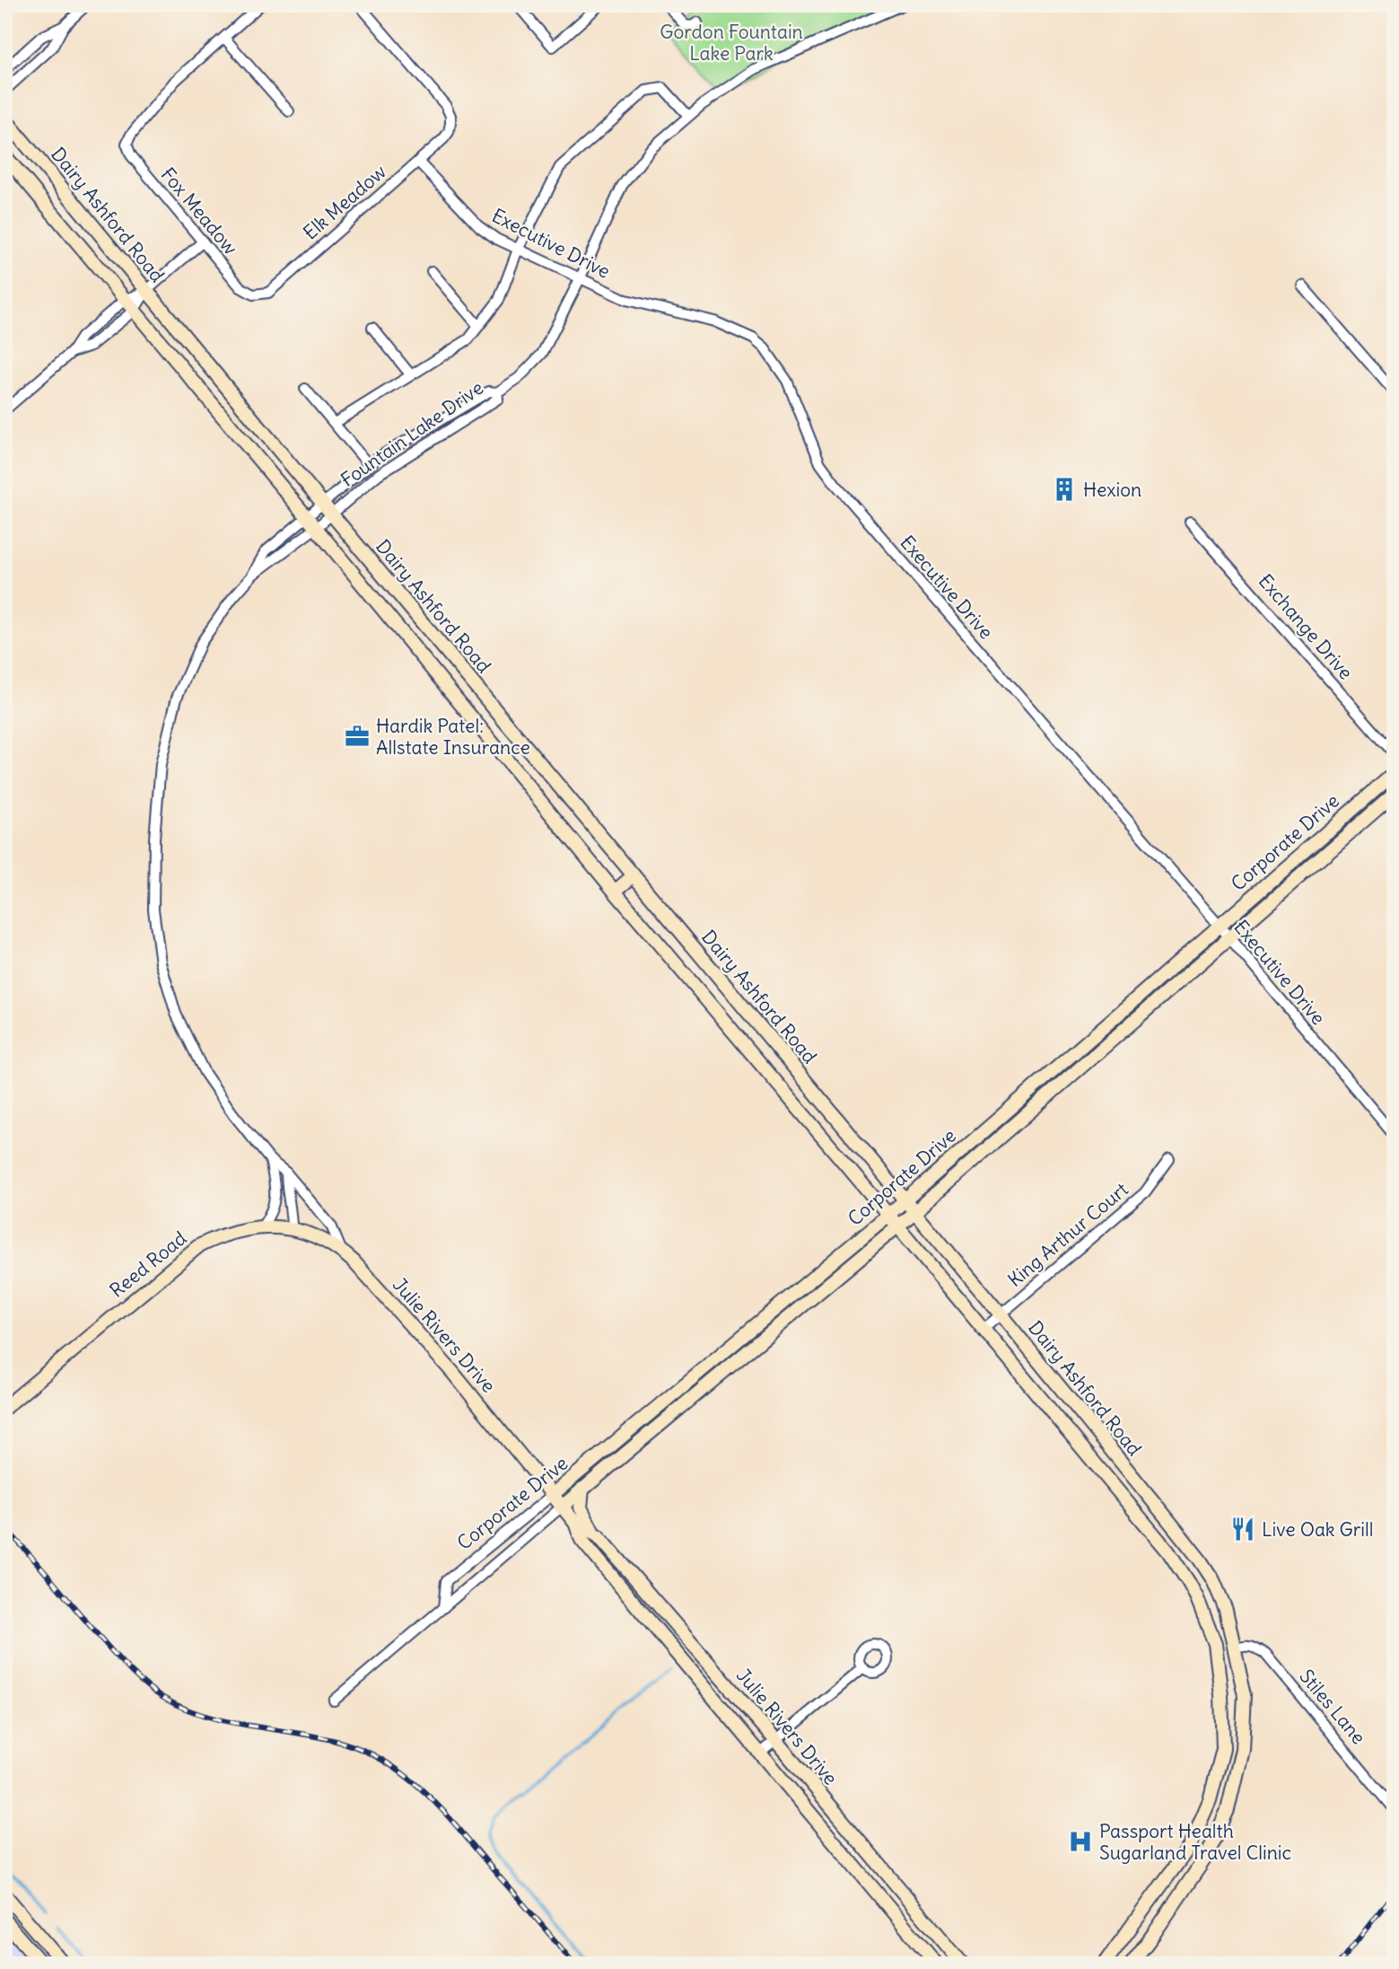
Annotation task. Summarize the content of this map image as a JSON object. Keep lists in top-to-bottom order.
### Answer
{
  "streets": {
    "main road": [
      "Dairy Ashford Road",
      "Corporate Drive",
      "Reed Road",
      "Julie Rivers Drive"
    ],
    "street": [
      "Elk Meadow",
      "Fox Meadow",
      "Executive Drive",
      "Fountain Lake Drive",
      "Exchange Drive",
      "King Arthur Court",
      "Stiles Lane"
    ]
  },
  "crossings": [
    ["Elk Meadow", "Fox Meadow"],
    ["Elk Meadow", "Executive Drive"],
    ["Dairy Ashford Road", "Fountain Lake Drive"],
    ["Dairy Ashford Road", "Corporate Drive"],
    ["Dairy Ashford Road", "King Arthur Court"],
    ["Dairy Ashford Road", "Julie Rivers Drive"],
    ["Dairy Ashford Road", "Stiles Lane"],
    ["Executive Drive", "Fountain Lake Drive"],
    ["Executive Drive", "Corporate Drive"],
    ["Fountain Lake Drive", "Julie Rivers Drive"],
    ["Corporate Drive", "Julie Rivers Drive"],
    ["Reed Road", "Julie Rivers Drive"]
  ],
  "parks": ["Gordon Fountain Lake Park"],
  "places": {
    "building": ["Hexion"],
    "office": ["Hardik Patel: Allstate Insurance"],
    "restaurant": ["Live Oak Grill"],
    "hospital": ["Passport Health Sugarland Travel Clinic"]
  }
}
